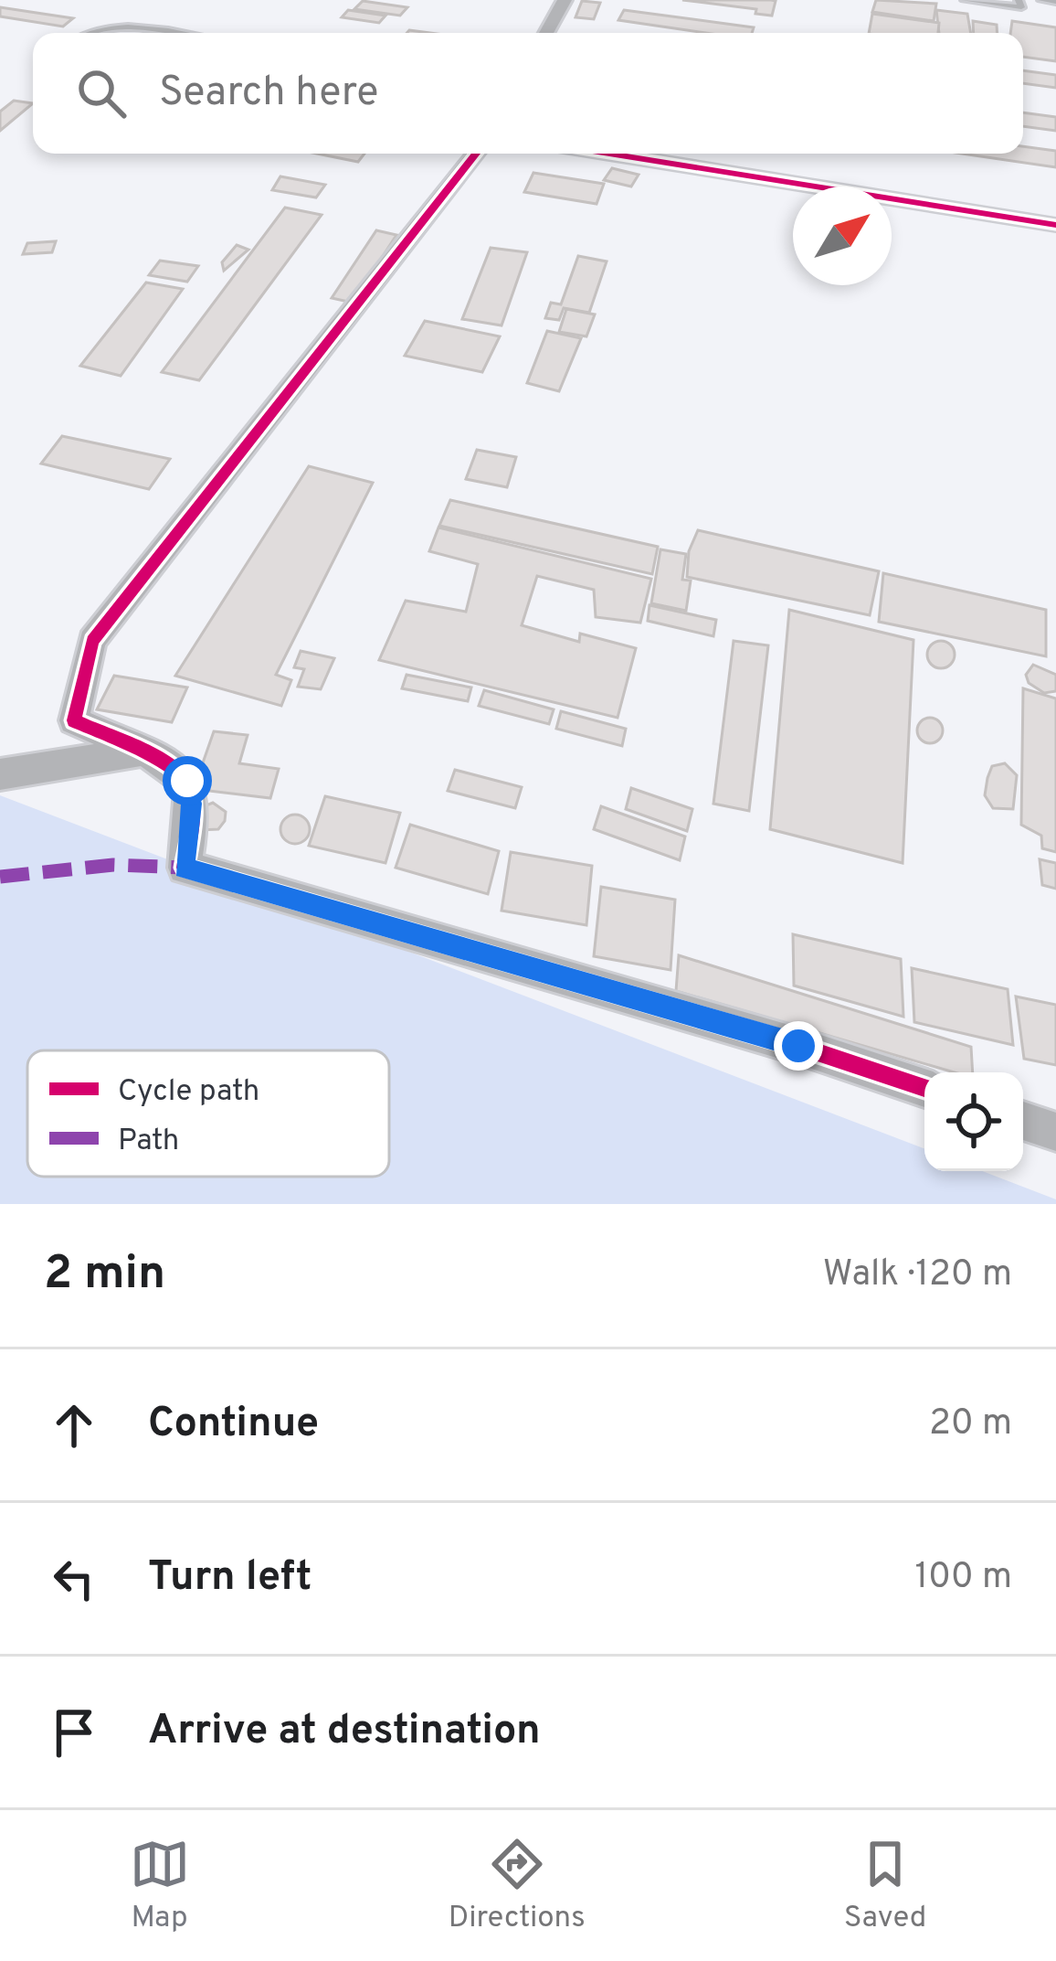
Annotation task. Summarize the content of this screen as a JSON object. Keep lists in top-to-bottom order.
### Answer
{
  "legend": ["Cycle path", "Path"],
  "north": "top right",
  "page": {
    "search": "Search here",
    "heading": ["2 min", "Walk · 120 m"],
    "list": [
      ["Continue", "20 m"],
      ["Turn left", "100 m"],
      "Arrive at destination"
    ],
    "nav": ["Map", "Directions", "Saved"]
  }
}
